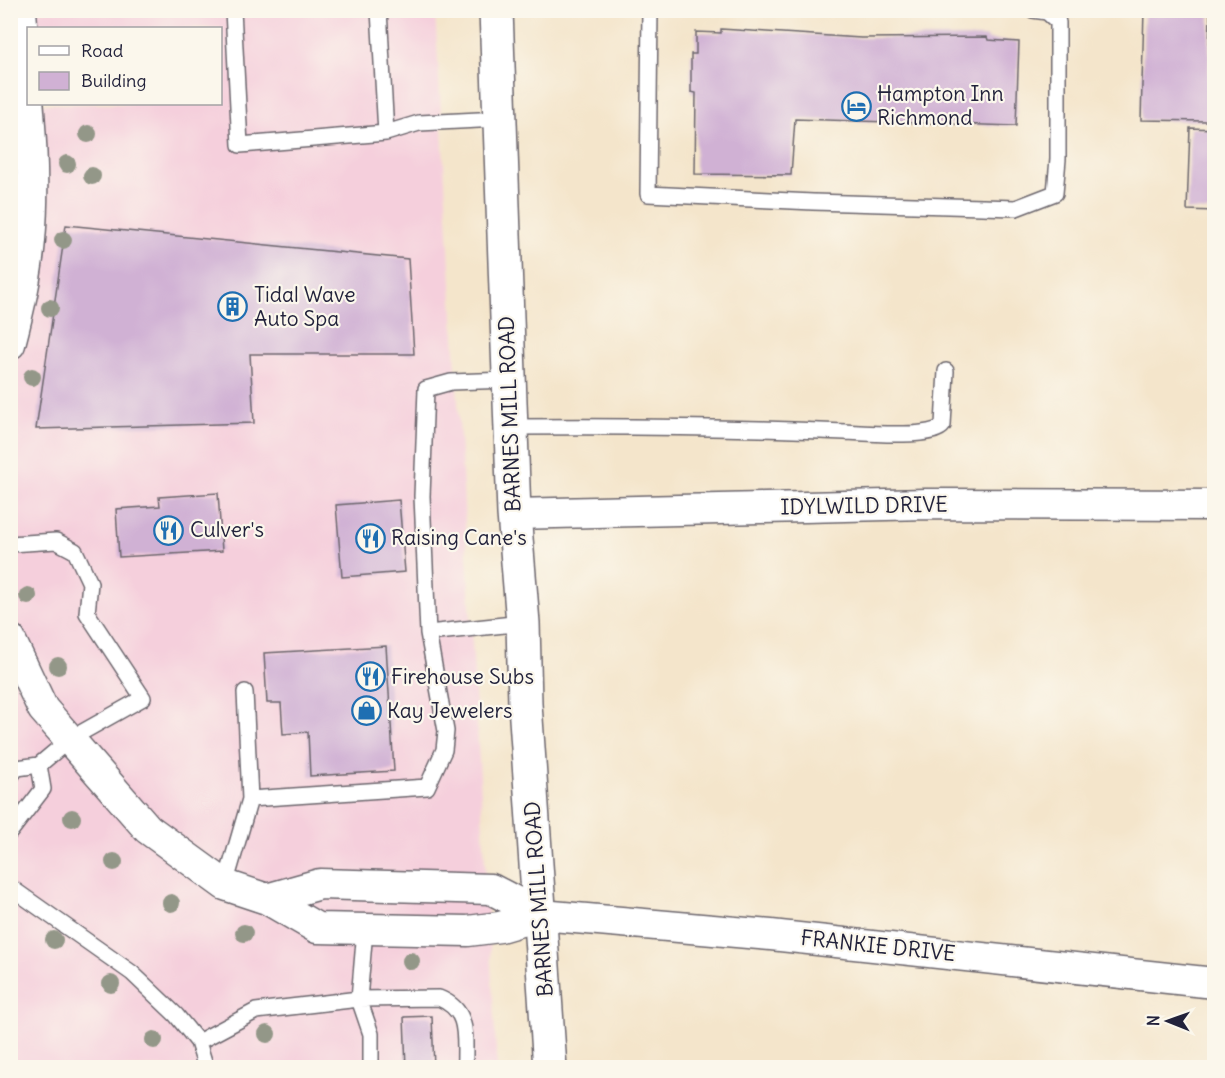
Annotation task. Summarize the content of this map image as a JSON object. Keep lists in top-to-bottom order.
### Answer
{
  "streets": {
    "street": ["BARNES MILL ROAD", "IDYLWILD DRIVE", "FRANKIE DRIVE"]
  },
  "crossings": [
    ["BARNES MILL ROAD", "IDYLWILD DRIVE"],
    ["BARNES MILL ROAD", "FRANKIE DRIVE"]
  ],
  "places": {
    "hotel": ["Hampton Inn Richmond"],
    "building": ["Tidal Wave Auto Spa"],
    "restaurant": ["Culver's", "Raising Cane's", "Firehouse Subs"],
    "shop": ["Kay Jewelers"]
  },
  "legend": ["Road", "Building"],
  "north": "left"
}
